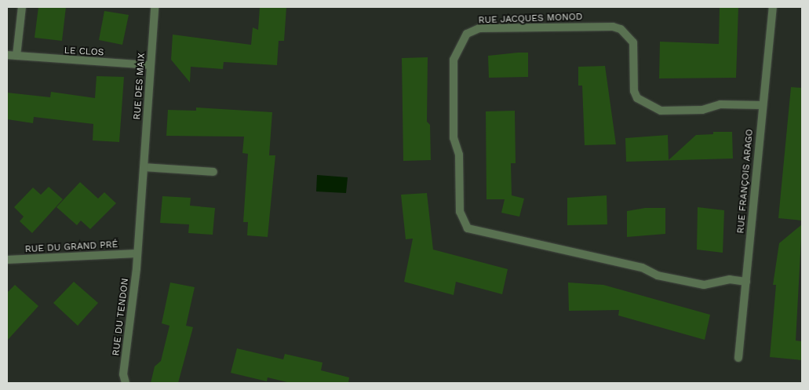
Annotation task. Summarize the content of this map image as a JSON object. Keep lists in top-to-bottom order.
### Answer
{
  "streets": {
    "street": [
      "RUE JACQUES MONOD",
      "LE CLOS",
      "RUE DES MAIX",
      "RUE FRANÇOIS ARAGO",
      "RUE DU GRAND PRÉ",
      "RUE DU TENDON"
    ]
  },
  "crossings": [
    ["RUE JACQUES MONOD", "RUE FRANÇOIS ARAGO"],
    ["LE CLOS", "RUE DES MAIX"],
    ["RUE DES MAIX", "RUE DU GRAND PRÉ"],
    ["RUE DES MAIX", "RUE DU TENDON"],
    ["RUE DU GRAND PRÉ", "RUE DU TENDON"]
  ]
}
